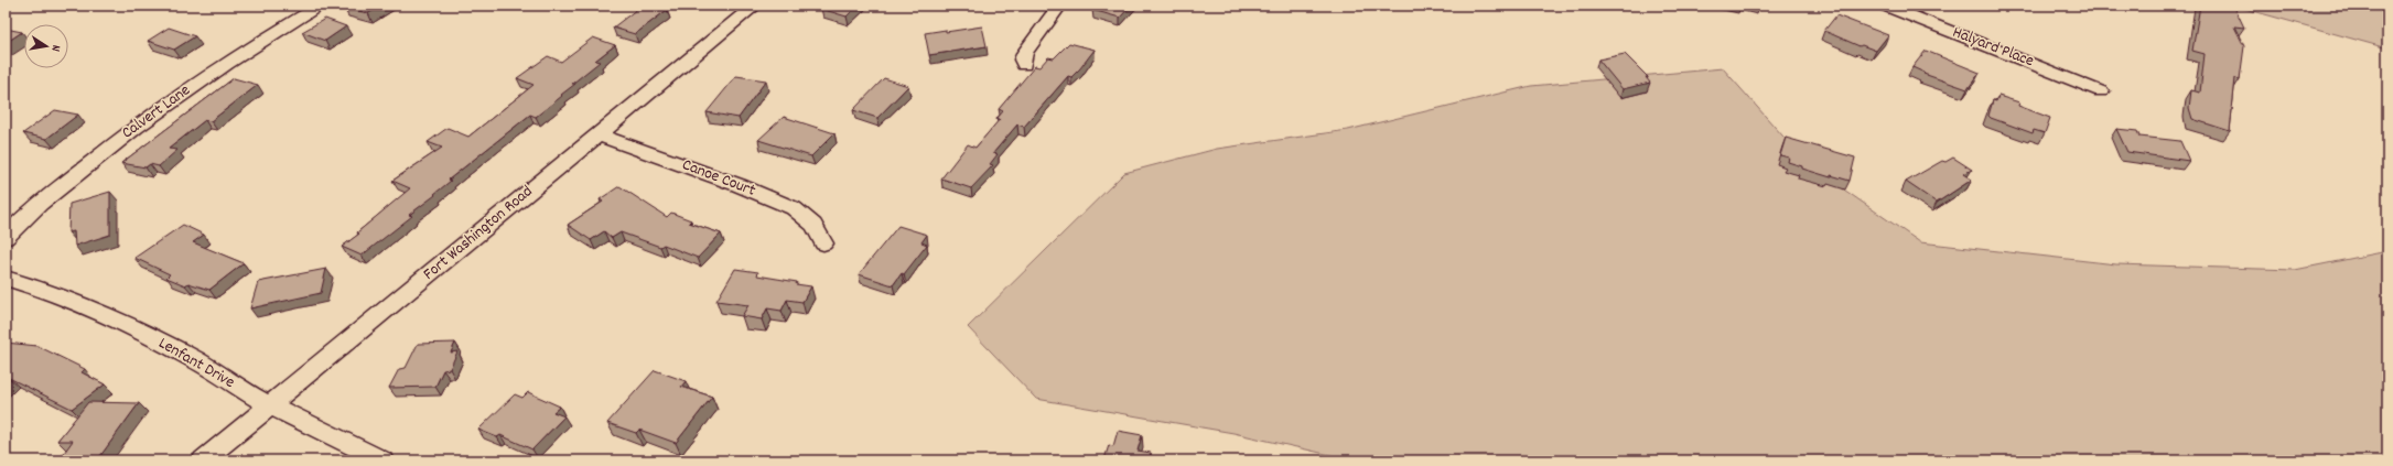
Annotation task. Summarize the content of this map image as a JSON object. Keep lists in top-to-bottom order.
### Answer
{
  "streets": {
    "street": [
      "Halyard Place",
      "Calvert Lane",
      "Canoe Court",
      "Fort Washington Road",
      "Lenfant Drive"
    ]
  },
  "crossings": [
    ["Canoe Court", "Fort Washington Road"],
    ["Fort Washington Road", "Lenfant Drive"]
  ],
  "north": "right"
}
